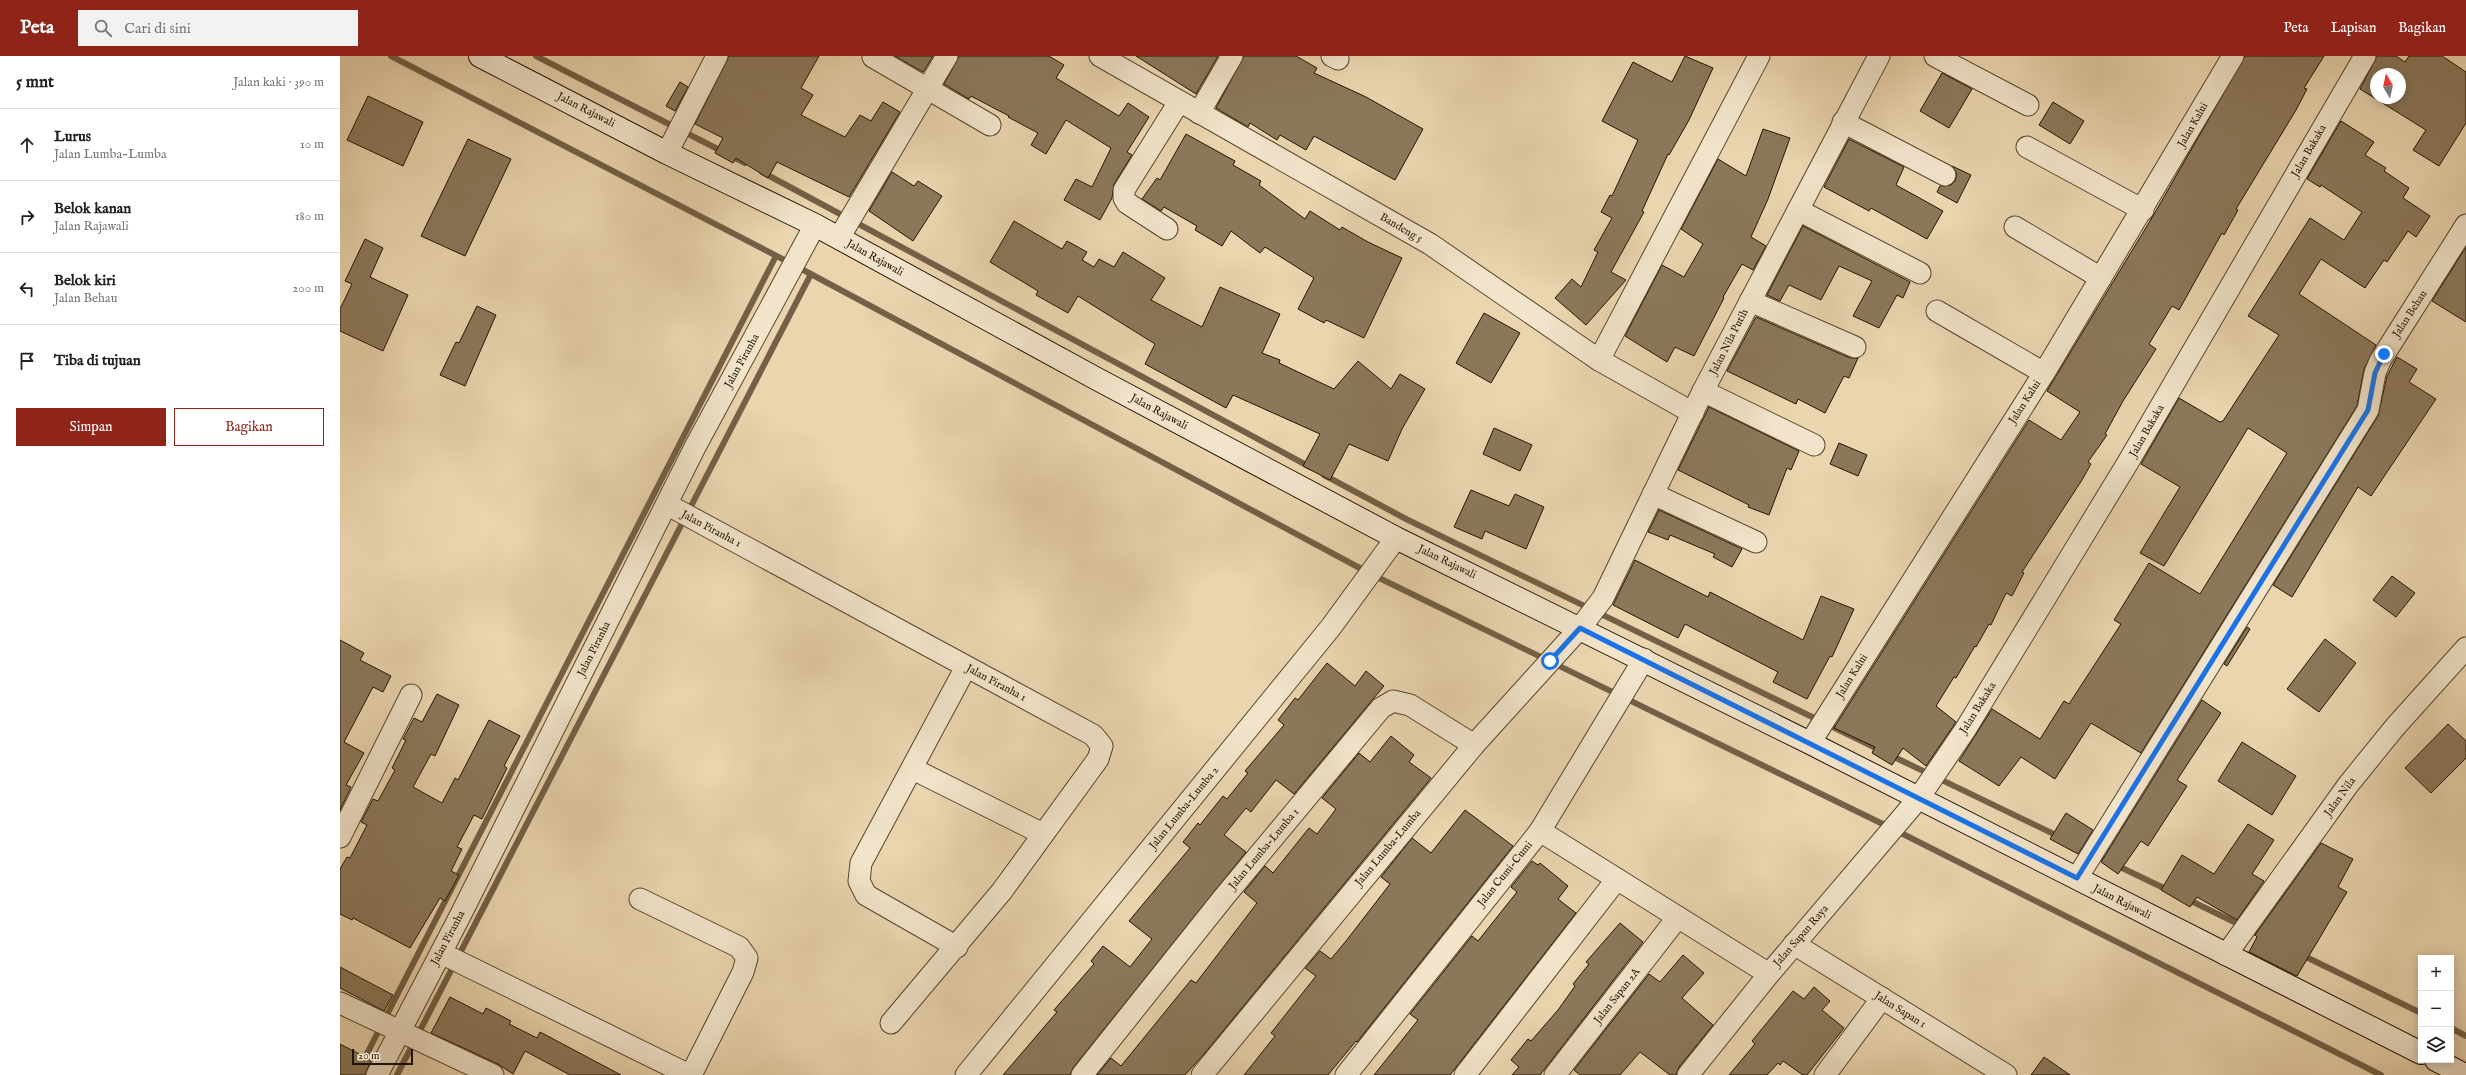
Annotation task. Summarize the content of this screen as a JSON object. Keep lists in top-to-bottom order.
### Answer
{
  "streets": {
    "main road": ["Jalan Rajawali"],
    "street": [
      "Jalan Kalui",
      "Jalan Bakaka",
      "Bandeng 5",
      "Jalan Behau",
      "Jalan Nila Putih",
      "Jalan Piranha",
      "Jalan Piranha 1",
      "Jalan Nila",
      "Jalan Lumba-Lumba 2",
      "Jalan Lumba-Lumba",
      "Jalan Lumba-Lumba 1",
      "Jalan Cumi-Cumi",
      "Jalan Sapan Raya",
      "Jalan Sapan 2A",
      "Jalan Sapan 1"
    ]
  },
  "crossings": [
    ["Jalan Rajawali", "Jalan Kalui"],
    ["Jalan Rajawali", "Jalan Bakaka"],
    ["Jalan Rajawali", "Jalan Behau"],
    ["Jalan Rajawali", "Jalan Nila Putih"],
    ["Jalan Rajawali", "Jalan Piranha"],
    ["Jalan Rajawali", "Jalan Nila"],
    ["Jalan Rajawali", "Jalan Lumba-Lumba 2"],
    ["Jalan Rajawali", "Jalan Lumba-Lumba"],
    ["Jalan Rajawali", "Jalan Cumi-Cumi"],
    ["Jalan Rajawali", "Jalan Sapan Raya"],
    ["Jalan Bakaka", "Jalan Sapan Raya"],
    ["Bandeng 5", "Jalan Nila Putih"],
    ["Jalan Nila Putih", "Jalan Lumba-Lumba"],
    ["Jalan Piranha", "Jalan Piranha 1"],
    ["Jalan Lumba-Lumba", "Jalan Lumba-Lumba 1"],
    ["Jalan Sapan Raya", "Jalan Sapan 1"]
  ],
  "scale_bar": "20 m",
  "north": "top",
  "page": {
    "header": "Peta",
    "search": "Cari di sini",
    "nav": ["Peta", "Lapisan", "Bagikan"],
    "heading": ["5 mnt", "Jalan kaki · 390 m"],
    "list": [
      ["Lurus", "Jalan Lumba-Lumba", "10 m"],
      ["Belok kanan", "Jalan Rajawali", "180 m"],
      ["Belok kiri", "Jalan Behau", "200 m"],
      "Tiba di tujuan"
    ],
    "buttons": ["Simpan", "Bagikan"],
    "map_buttons": ["+", "−"],
    "scale": "20 m"
  }
}
